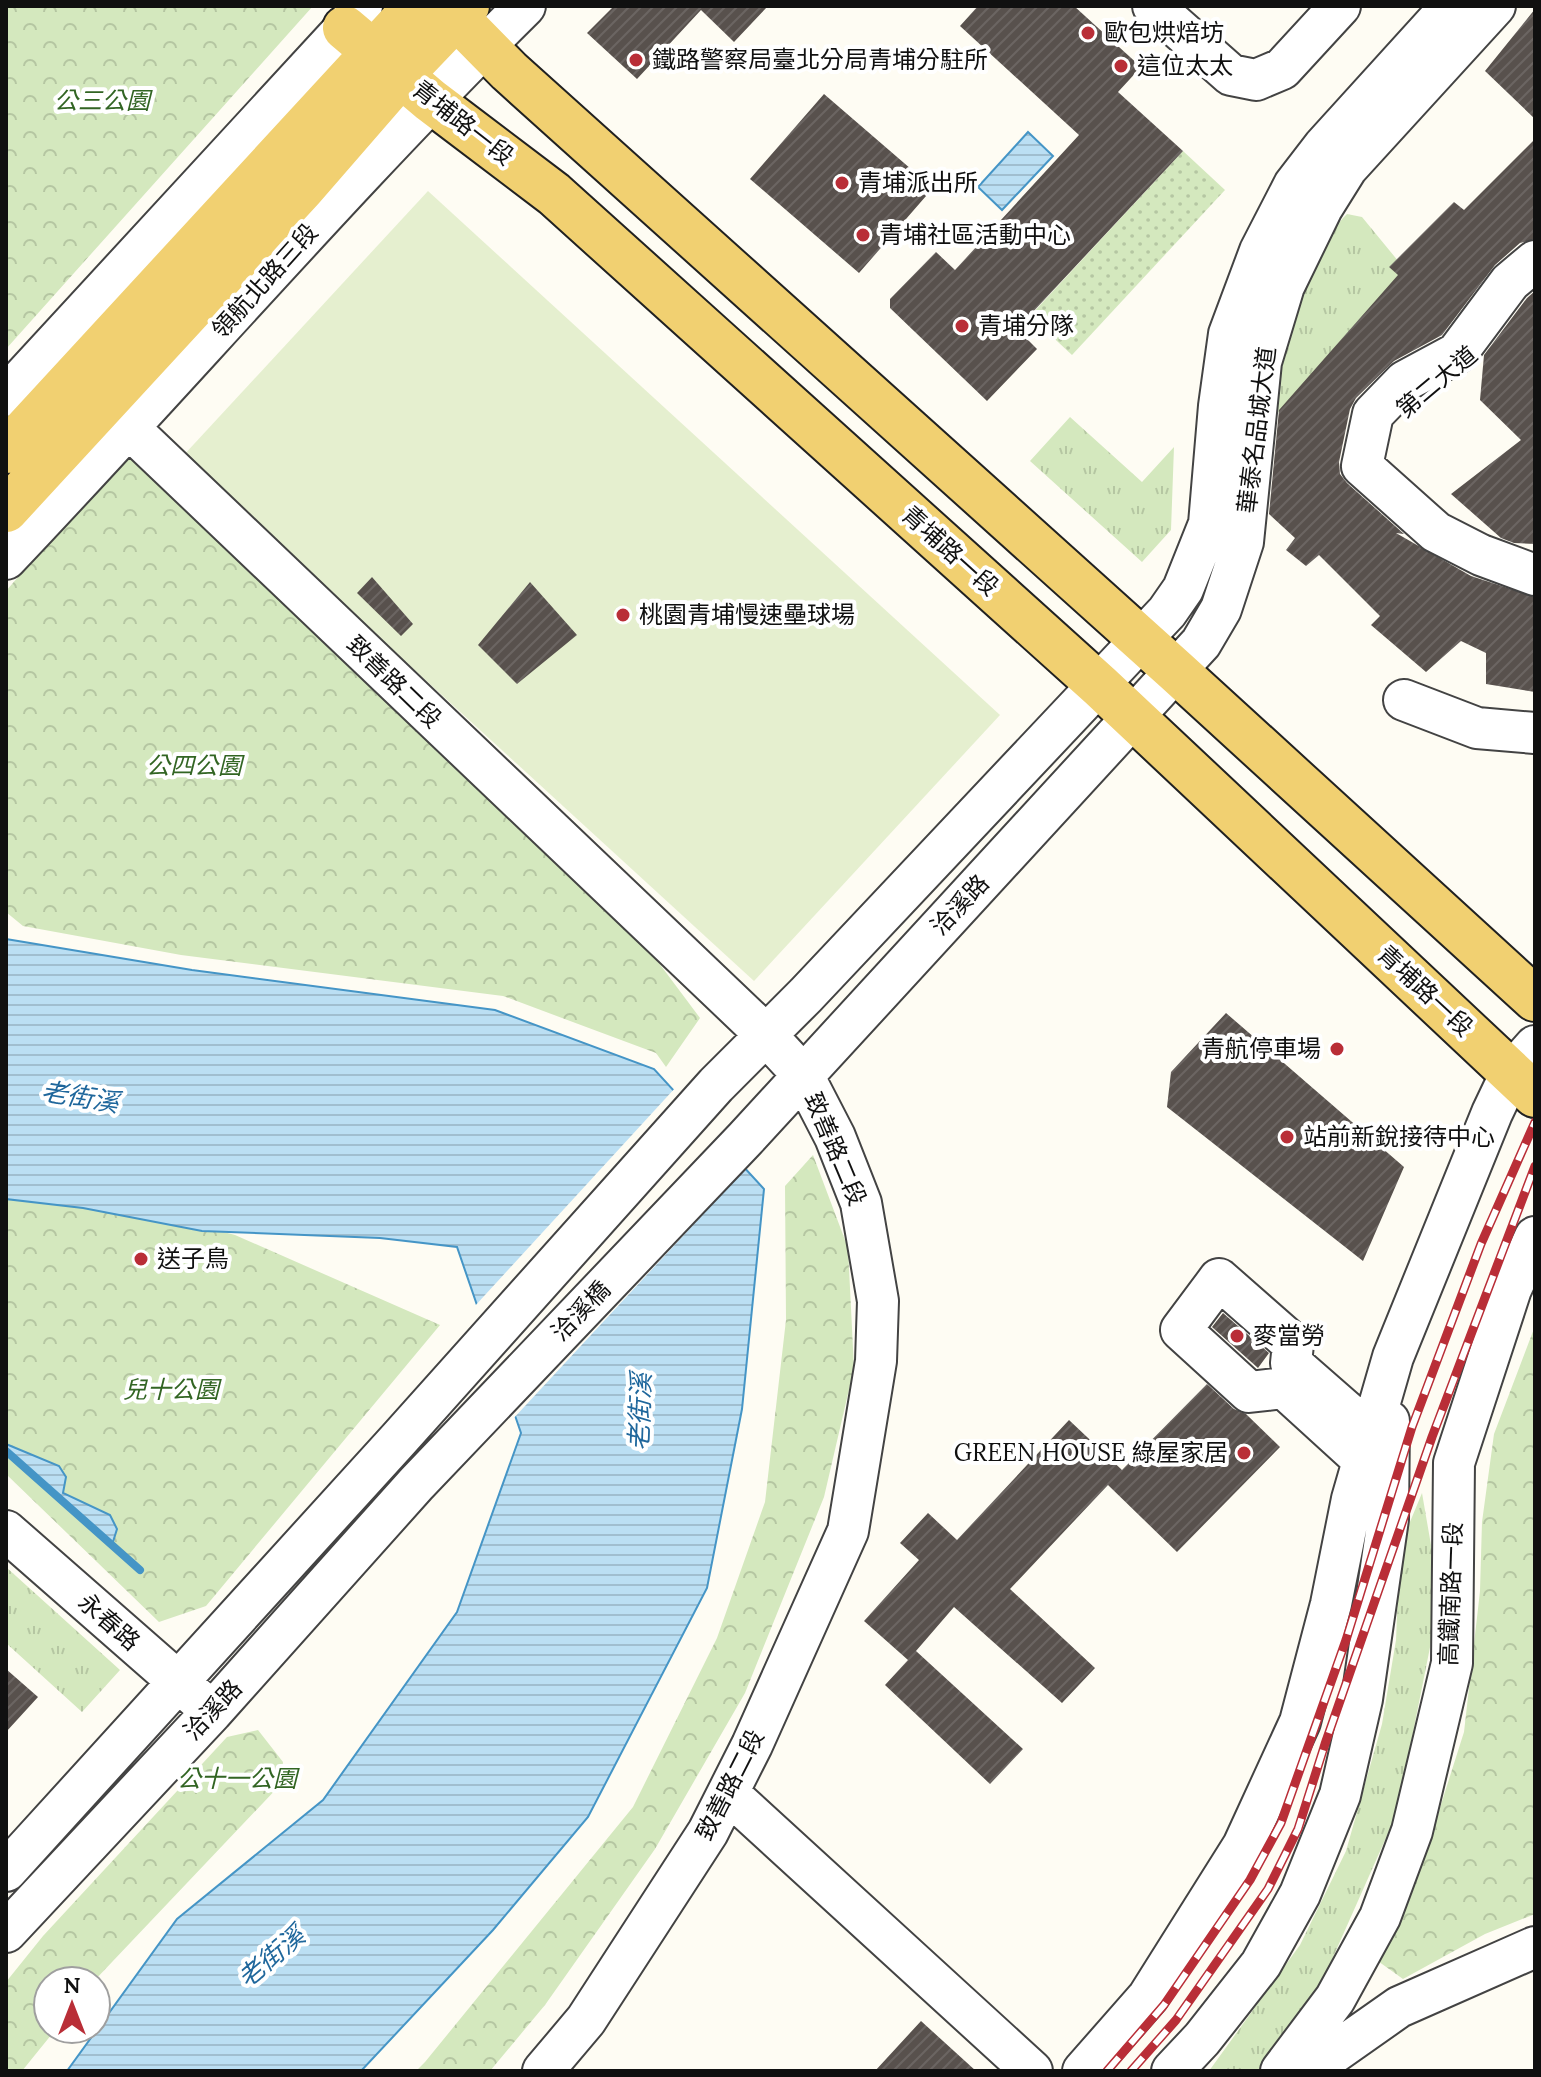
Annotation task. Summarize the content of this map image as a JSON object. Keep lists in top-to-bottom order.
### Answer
{
  "streets": {
    "main road": ["青埔路一段", "領航北路三段"],
    "street": [
      "第二大道",
      "華泰名品城大道",
      "致善路二段",
      "洽溪路",
      "洽溪橋",
      "高鐵南路一段",
      "永春路"
    ]
  },
  "crossings": [
    ["青埔路一段", "領航北路三段"],
    ["青埔路一段", "洽溪路"],
    ["領航北路三段", "致善路二段"],
    ["華泰名品城大道", "洽溪路"],
    ["致善路二段", "洽溪路"],
    ["洽溪路", "洽溪橋"],
    ["洽溪路", "永春路"]
  ],
  "water": ["老街溪"],
  "parks": [
    "公三公園",
    "公四公園",
    "兒十公園",
    "公十一公園"
  ],
  "places": [
    "歐包烘焙坊",
    "鐵路警察局臺北分局青埔分駐所",
    "這位太太",
    "青埔派出所",
    "青埔社區活動中心",
    "青埔分隊",
    "桃園青埔慢速壘球場",
    "青航停車場",
    "站前新銳接待中心",
    "送子鳥",
    "麥當勞",
    "GREEN HOUSE 綠屋家居"
  ],
  "north": "top"
}
